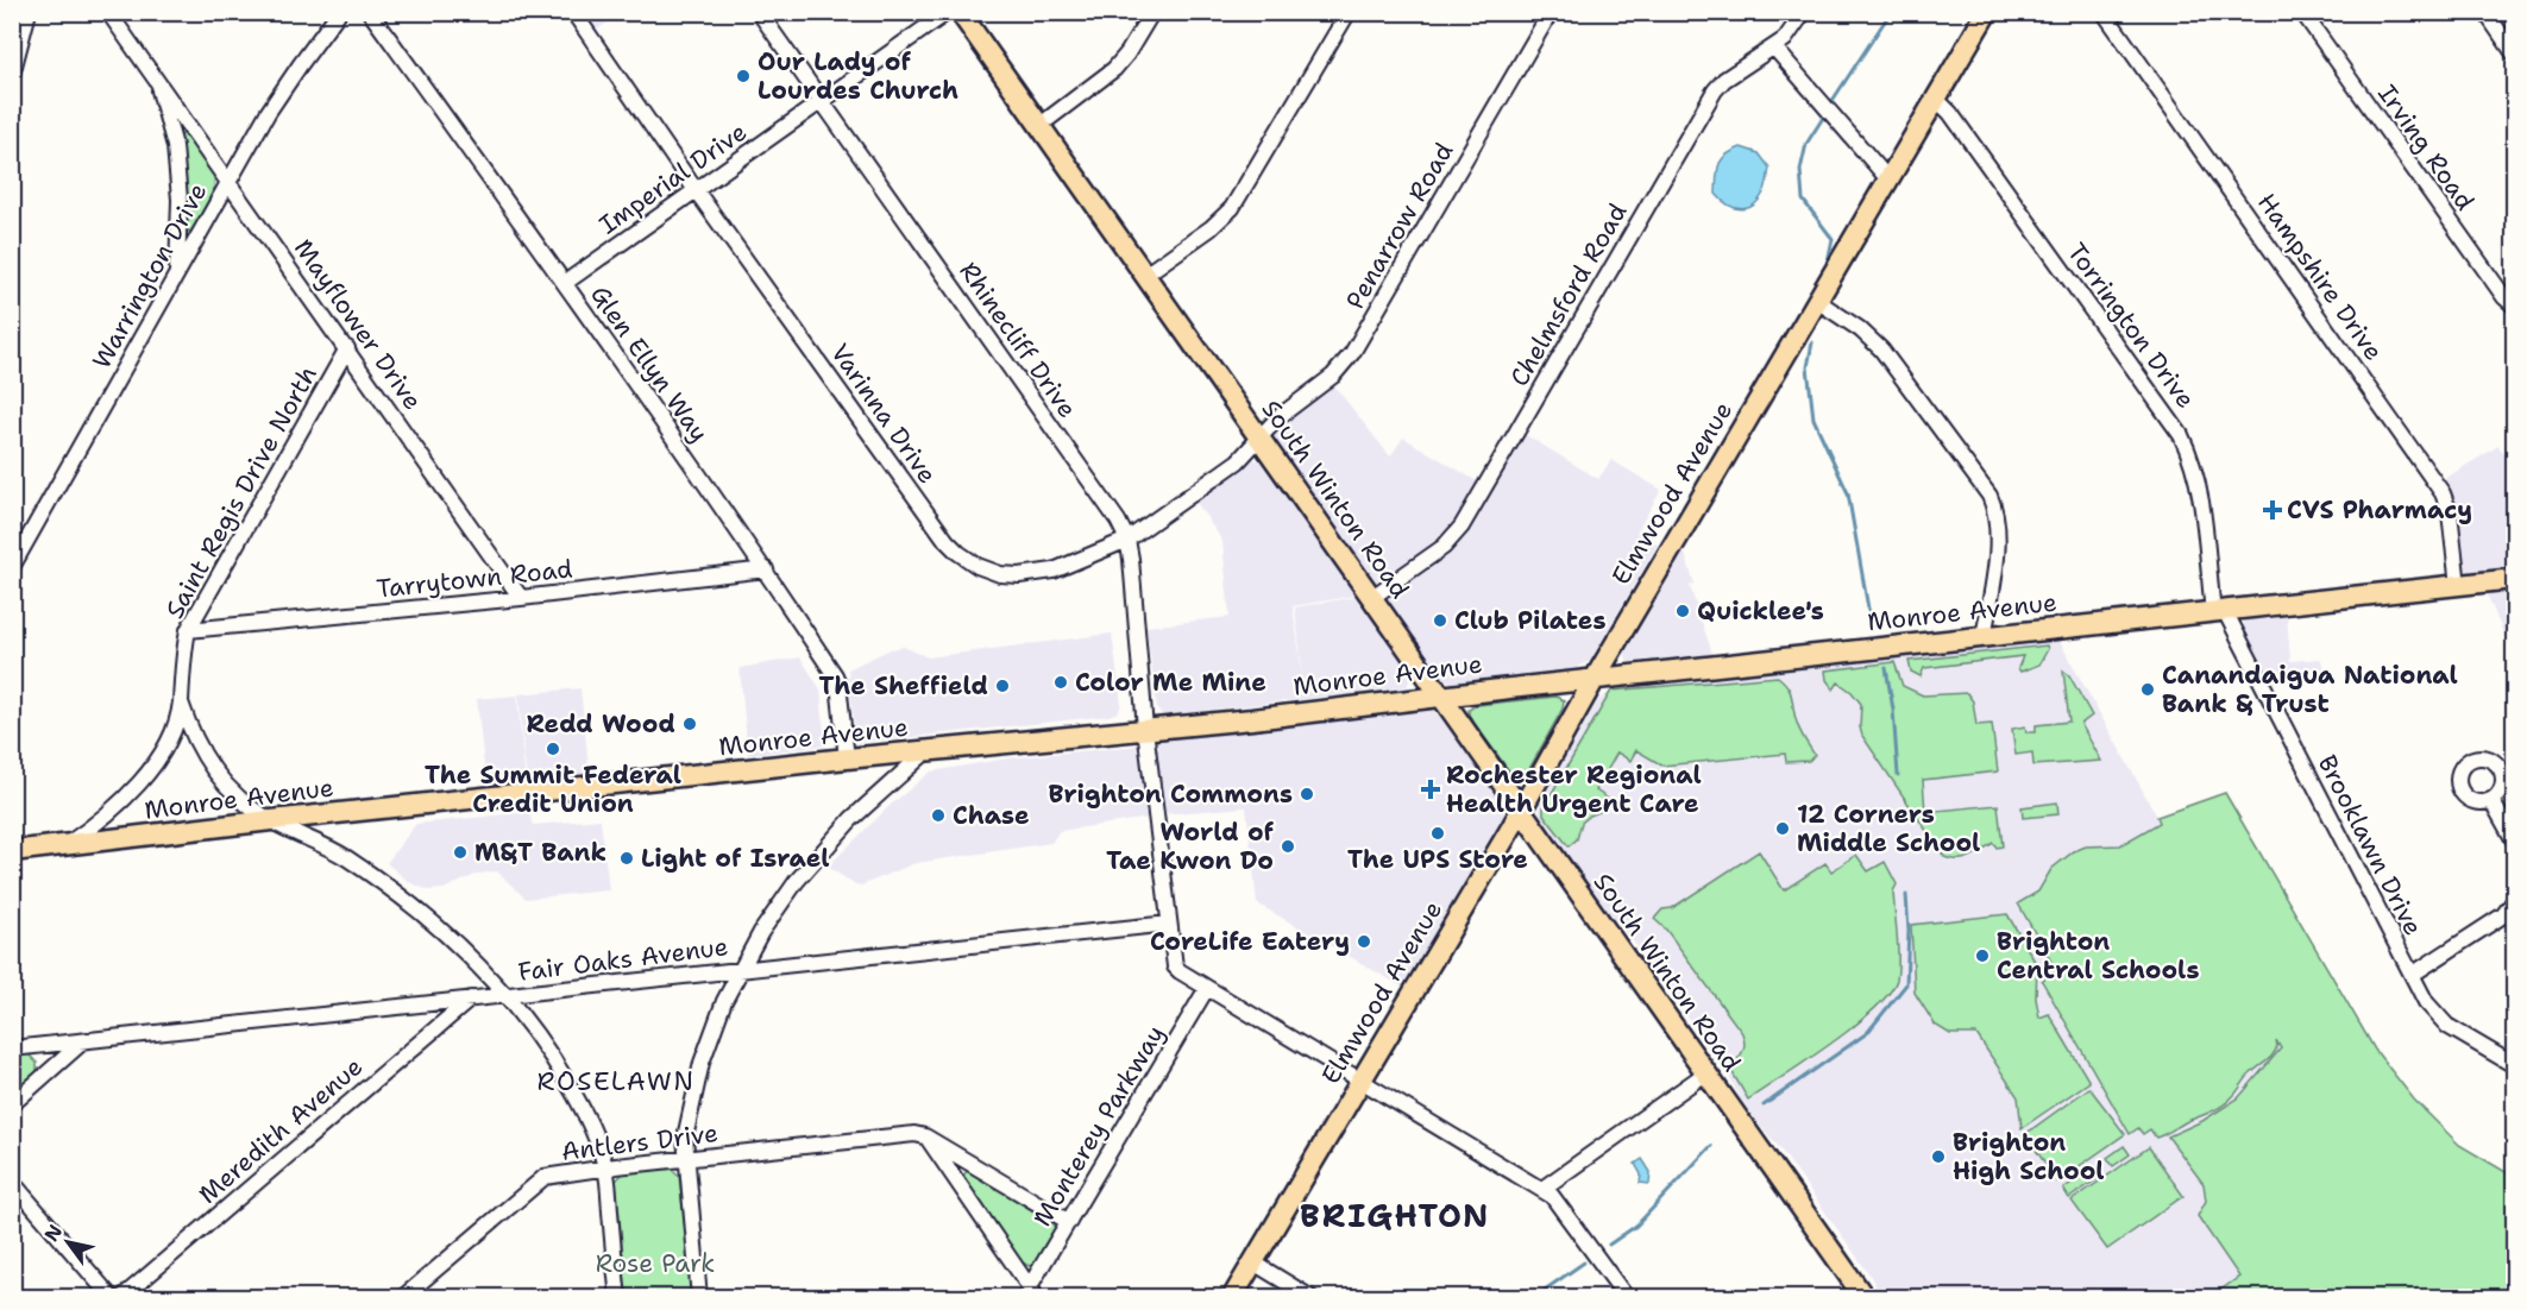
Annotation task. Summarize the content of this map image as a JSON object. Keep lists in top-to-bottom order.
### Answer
{
  "streets": {
    "main road": ["Elmwood Avenue", "South Winton Road", "Monroe Avenue"],
    "street": [
      "Irving Road",
      "Imperial Drive",
      "Penarrow Road",
      "Warrington Drive",
      "Hampshire Drive",
      "Chelmsford Road",
      "Mayflower Drive",
      "Torrington Drive",
      "Rhinecliff Drive",
      "Glen Ellyn Way",
      "Varinna Drive",
      "Saint Regis Drive North",
      "Tarrytown Road",
      "Brooklawn Drive",
      "Fair Oaks Avenue",
      "Monterey Parkway",
      "Meredith Avenue",
      "Antlers Drive"
    ]
  },
  "crossings": [
    ["Imperial Drive", "Rhinecliff Drive"],
    ["Imperial Drive", "Glen Ellyn Way"],
    ["Imperial Drive", "Varinna Drive"],
    ["Penarrow Road", "Varinna Drive"],
    ["Penarrow Road", "South Winton Road"],
    ["Warrington Drive", "Mayflower Drive"],
    ["Hampshire Drive", "Monroe Avenue"],
    ["Chelmsford Road", "South Winton Road"],
    ["Mayflower Drive", "Saint Regis Drive North"],
    ["Mayflower Drive", "Tarrytown Road"],
    ["Torrington Drive", "Elmwood Avenue"],
    ["Torrington Drive", "Monroe Avenue"],
    ["Torrington Drive", "Brooklawn Drive"],
    ["Rhinecliff Drive", "Varinna Drive"],
    ["Rhinecliff Drive", "Elmwood Avenue"],
    ["Rhinecliff Drive", "Monroe Avenue"],
    ["Rhinecliff Drive", "Fair Oaks Avenue"],
    ["Rhinecliff Drive", "Monterey Parkway"],
    ["Glen Ellyn Way", "Tarrytown Road"],
    ["Glen Ellyn Way", "Monroe Avenue"],
    ["Varinna Drive", "South Winton Road"],
    ["Saint Regis Drive North", "Tarrytown Road"],
    ["Saint Regis Drive North", "Monroe Avenue"],
    ["Saint Regis Drive North", "Fair Oaks Avenue"],
    ["Saint Regis Drive North", "Antlers Drive"],
    ["Elmwood Avenue", "South Winton Road"],
    ["Elmwood Avenue", "Monroe Avenue"],
    ["South Winton Road", "Monroe Avenue"],
    ["Monroe Avenue", "Brooklawn Drive"],
    ["Fair Oaks Avenue", "Meredith Avenue"]
  ],
  "districts": ["ROSELAWN", "BRIGHTON"],
  "parks": ["Rose Park"],
  "places": {
    "other": [
      "Our Lady of Lourdes Church",
      "Quicklee's",
      "Club Pilates",
      "Color Me Mine",
      "The Sheffield",
      "Canandaigua National Bank & Trust",
      "Redd Wood",
      "The Summit Federal Credit Union",
      "Brighton Commons",
      "Chase",
      "12 Corners Middle School",
      "The UPS Store",
      "World of Tae Kwon Do",
      "M&T Bank",
      "Light of Israel",
      "CoreLife Eatery",
      "Brighton Central Schools",
      "Brighton High School"
    ],
    "health": ["CVS Pharmacy", "Rochester Regional Health Urgent Care"]
  },
  "north": "top left"
}
